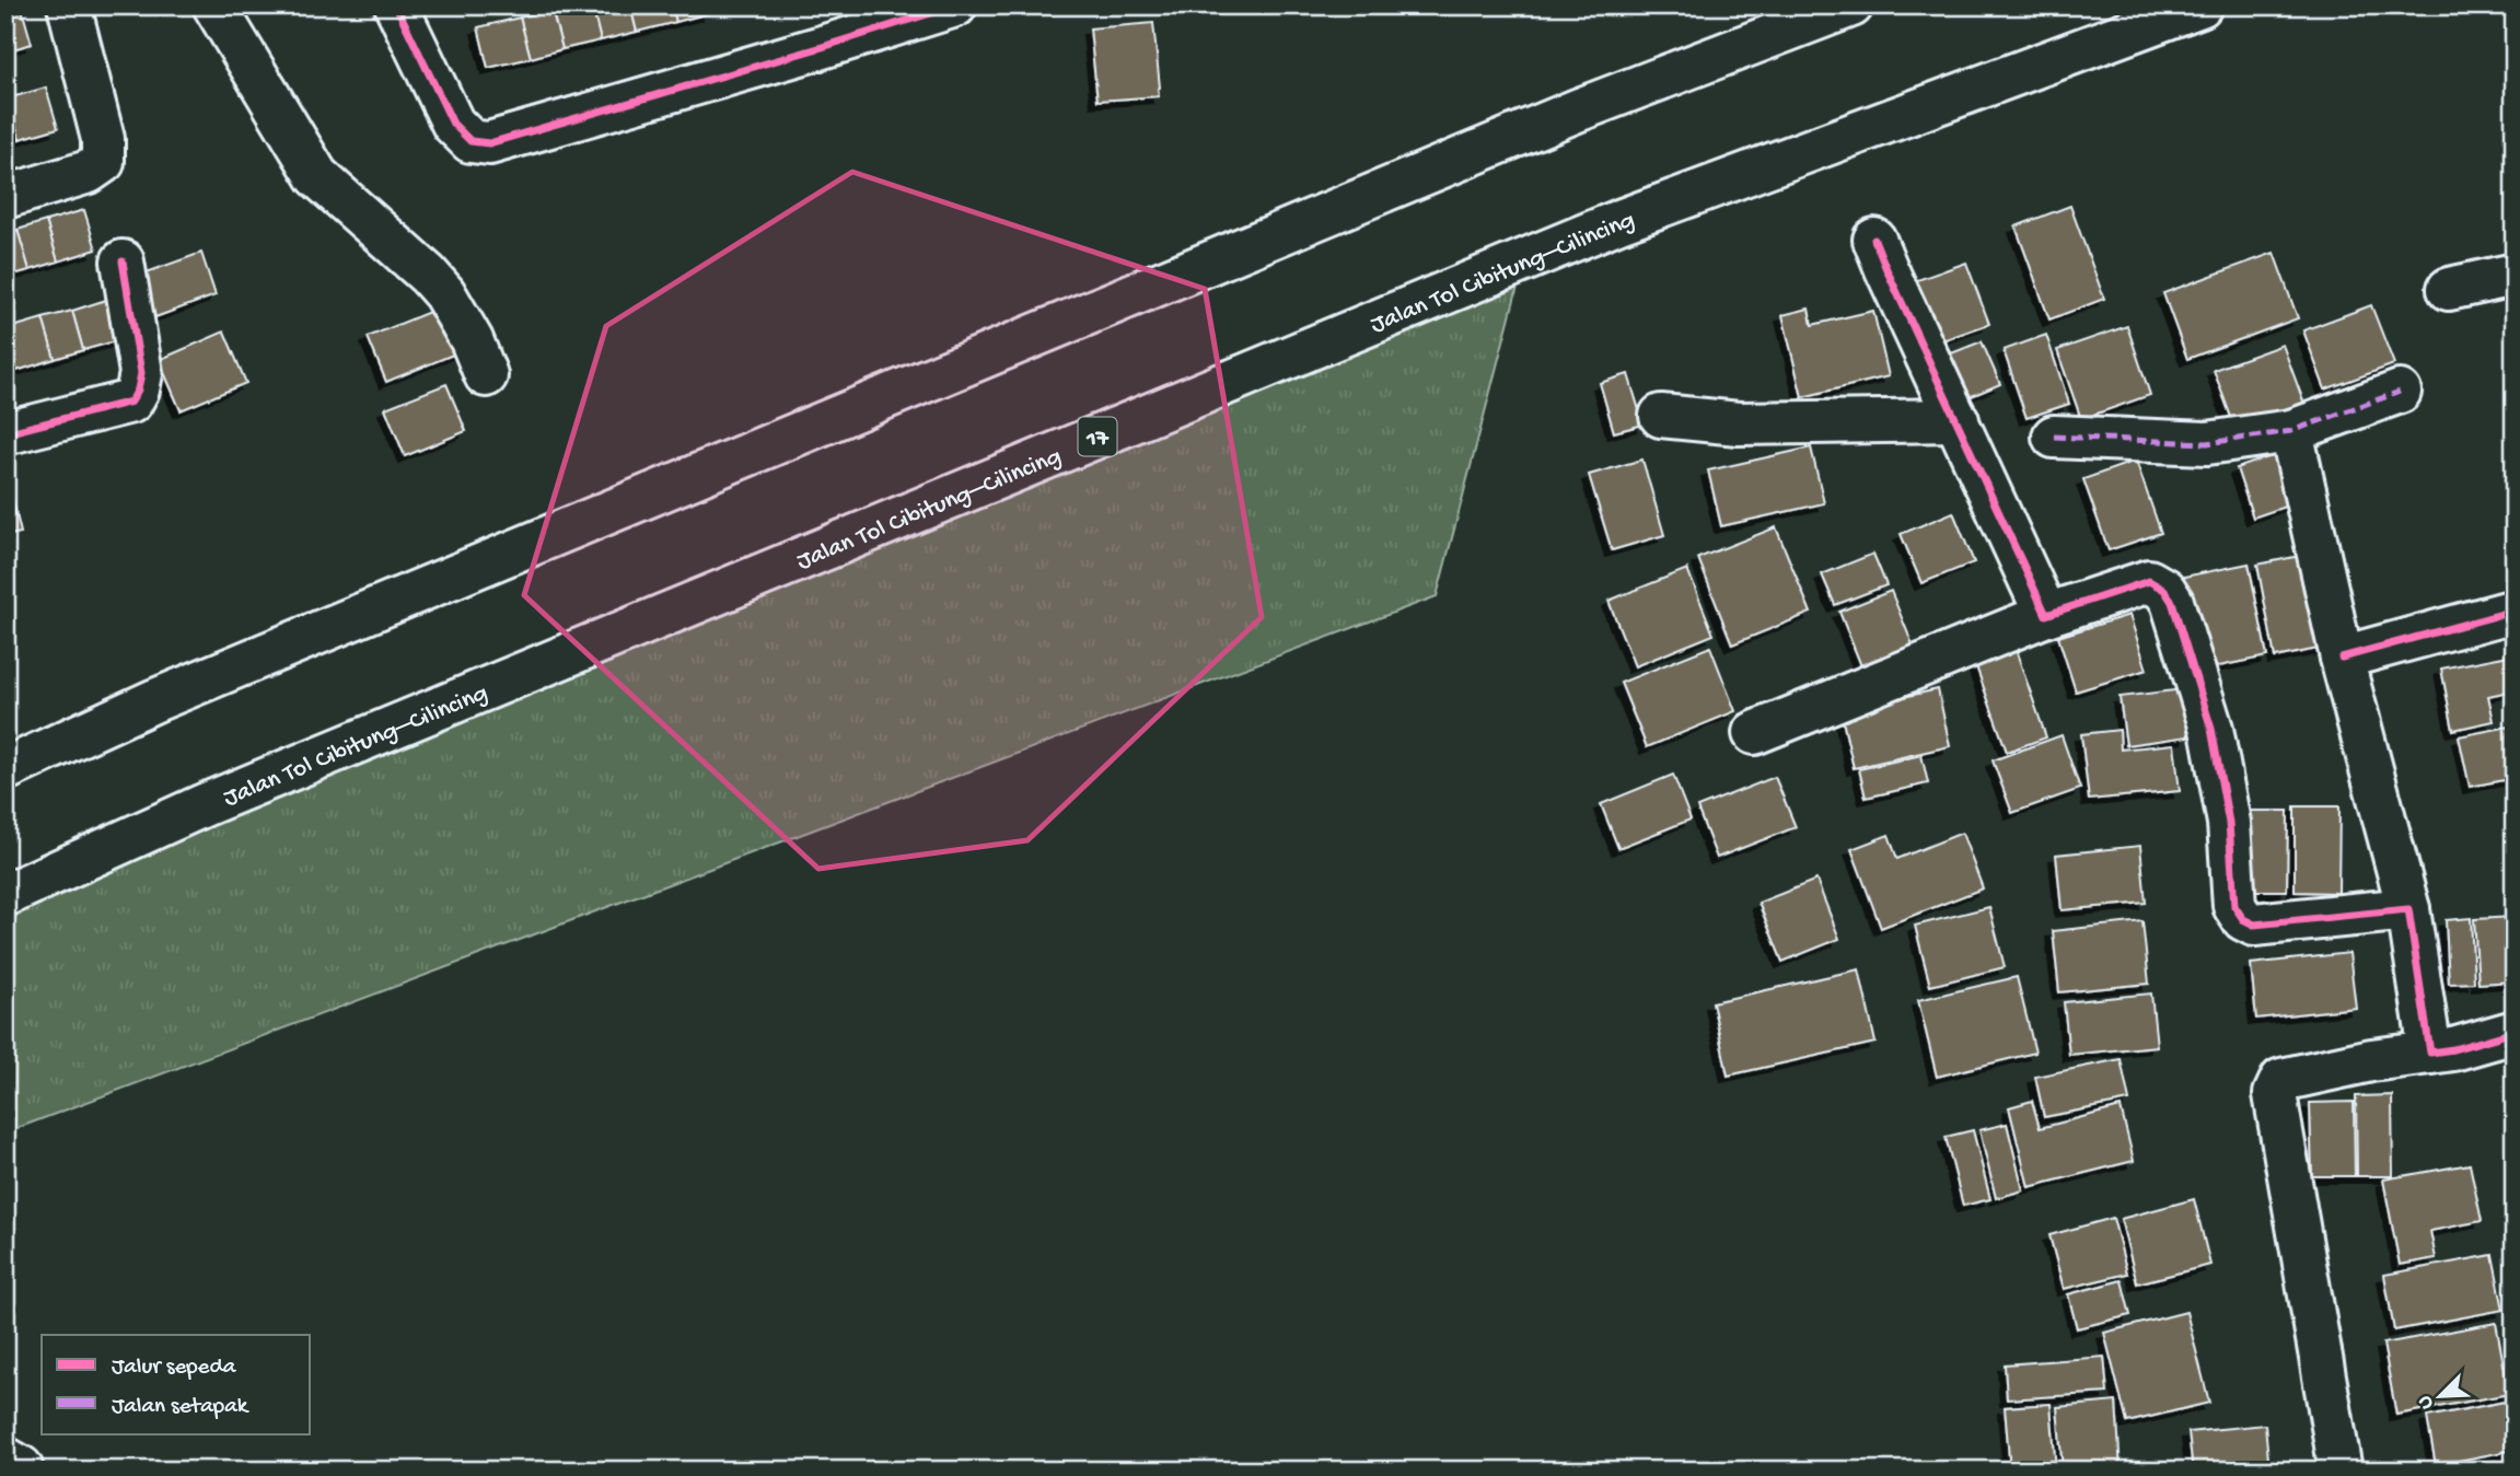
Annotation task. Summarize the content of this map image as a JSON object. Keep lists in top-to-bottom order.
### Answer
{
  "streets": {
    "main road": ["Jalan Tol Cibitung–Cilincing", "17"]
  },
  "legend": ["Jalur sepeda", "Jalan setapak"],
  "north": "bottom left"
}
